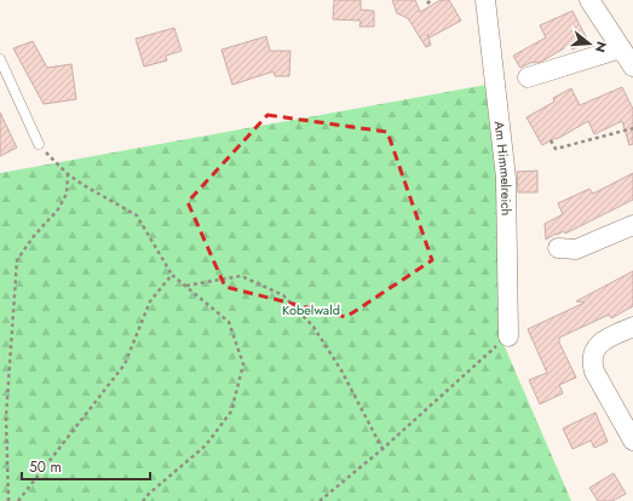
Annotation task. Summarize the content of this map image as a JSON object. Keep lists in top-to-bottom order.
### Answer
{
  "streets": {
    "street": ["Am Himmelreich"]
  },
  "parks": ["Kobelwald"],
  "scale_bar": "50 m",
  "north": "right"
}
